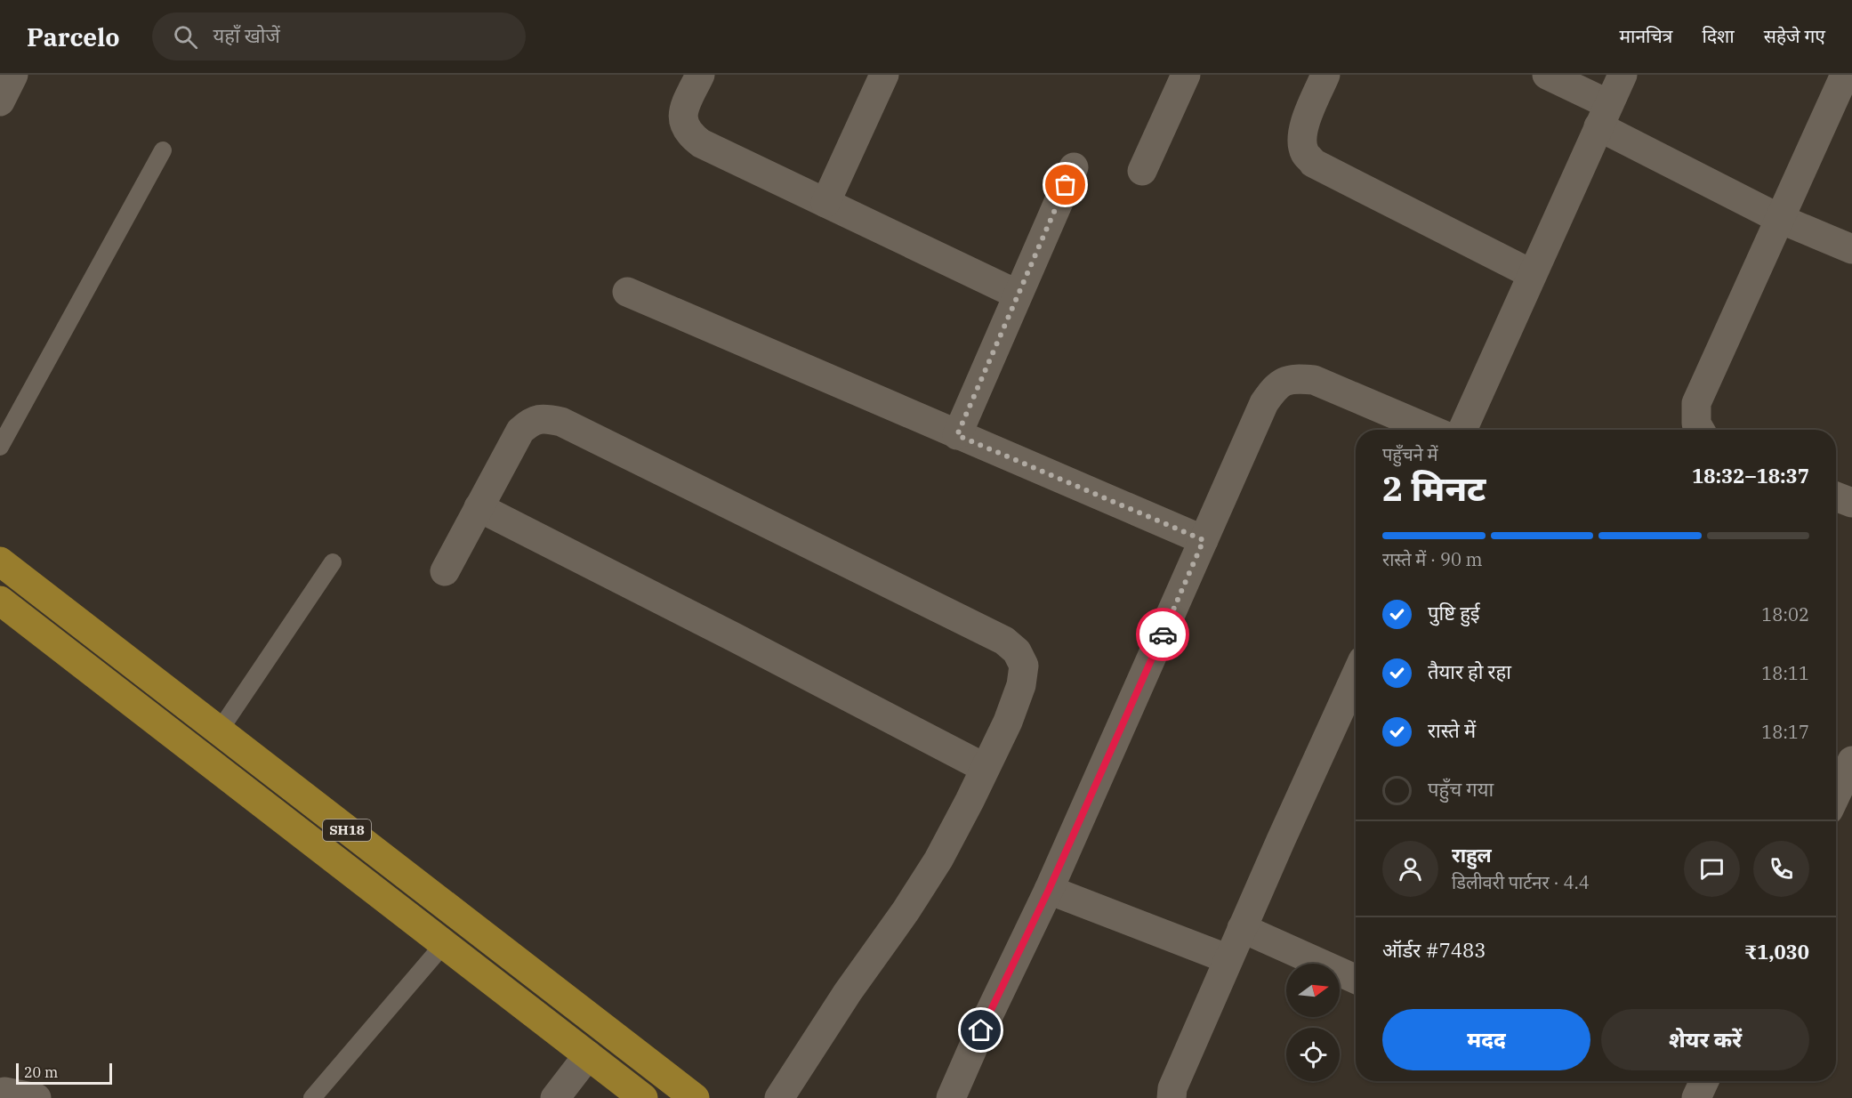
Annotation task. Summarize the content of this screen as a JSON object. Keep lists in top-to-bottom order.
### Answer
{
  "streets": {
    "main road": ["SH18"]
  },
  "scale_bar": "20 m",
  "north": "right",
  "page": {
    "header": "Parcelo",
    "search": "यहाँ खोजें",
    "nav": ["मानचित्र", "दिशा", "सहेजे गए"],
    "heading": ["2 मिनट", "पहुँचने में", "18:32–18:37"],
    "panel": [
      "राहुल",
      "डिलीवरी पार्टनर · 4.4",
      "ऑर्डर #7483",
      "₹1,030"
    ],
    "bar": "रास्ते में · 90 m",
    "list": [
      ["पुष्टि हुई", "18:02"],
      ["तैयार हो रहा", "18:11"],
      ["रास्ते में", "18:17"],
      "पहुँच गया"
    ],
    "buttons": ["मदद", "शेयर करें"],
    "scale": "20 m"
  }
}
